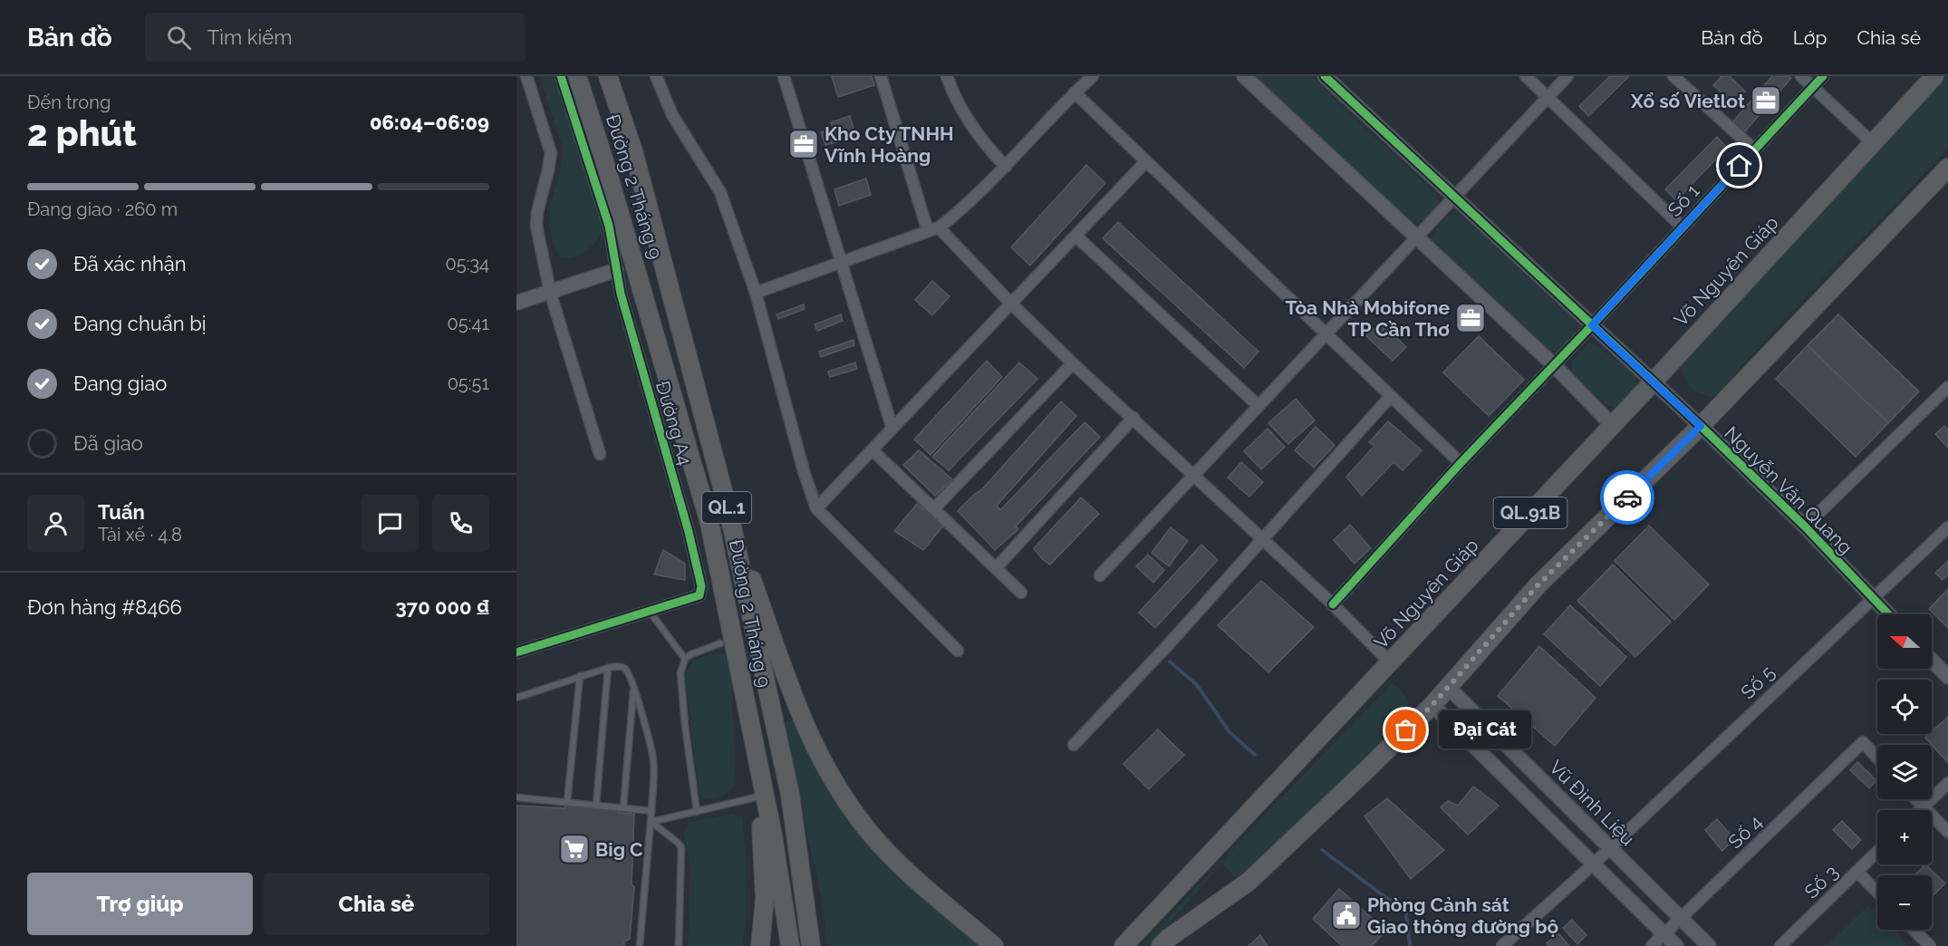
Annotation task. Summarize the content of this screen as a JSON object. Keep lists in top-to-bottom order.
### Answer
{
  "streets": {
    "highway": [
      "Đường 2 Tháng 9",
      "Võ Nguyên Giáp",
      "QL.1",
      "QL.91B"
    ],
    "street": [
      "Số 1",
      "Đường A4",
      "Nguyễn Văn Quang",
      "Số 5",
      "Vũ Đình Liệu",
      "Số 4",
      "Số 3"
    ]
  },
  "crossings": [
    ["Số 1", "Nguyễn Văn Quang"],
    ["Võ Nguyên Giáp", "Nguyễn Văn Quang"],
    ["Nguyễn Văn Quang", "QL.91B"],
    ["Nguyễn Văn Quang", "Số 5"],
    ["QL.91B", "Vũ Đình Liệu"],
    ["Số 5", "Vũ Đình Liệu"],
    ["Vũ Đình Liệu", "Số 4"]
  ],
  "places": {
    "office": ["Xổ số Vietlot", "Kho Cty TNHH Vĩnh Hoàng", "Tòa Nhà Mobifone TP Cần Thơ"],
    "other": ["Đại Cát"],
    "supermarket": ["Big C"],
    "public building": ["Phòng Cảnh sát Giao thông đường bộ"]
  },
  "north": "left",
  "page": {
    "header": "Bản đồ",
    "search": "Tìm kiếm",
    "nav": ["Bản đồ", "Lớp", "Chia sẻ"],
    "heading": ["2 phút", "Đến trong", "06:04–06:09"],
    "panel": [
      "Tuấn",
      "Tài xế · 4.8",
      "Đơn hàng #8466",
      "370 000 ₫"
    ],
    "bar": "Đang giao · 260 m",
    "list": [
      ["Đã xác nhận", "05:34"],
      ["Đang chuẩn bị", "05:41"],
      ["Đang giao", "05:51"],
      "Đã giao"
    ],
    "map_buttons": ["+", "−"],
    "bubble": "Đại Cát",
    "buttons": ["Trợ giúp", "Chia sẻ"]
  }
}
